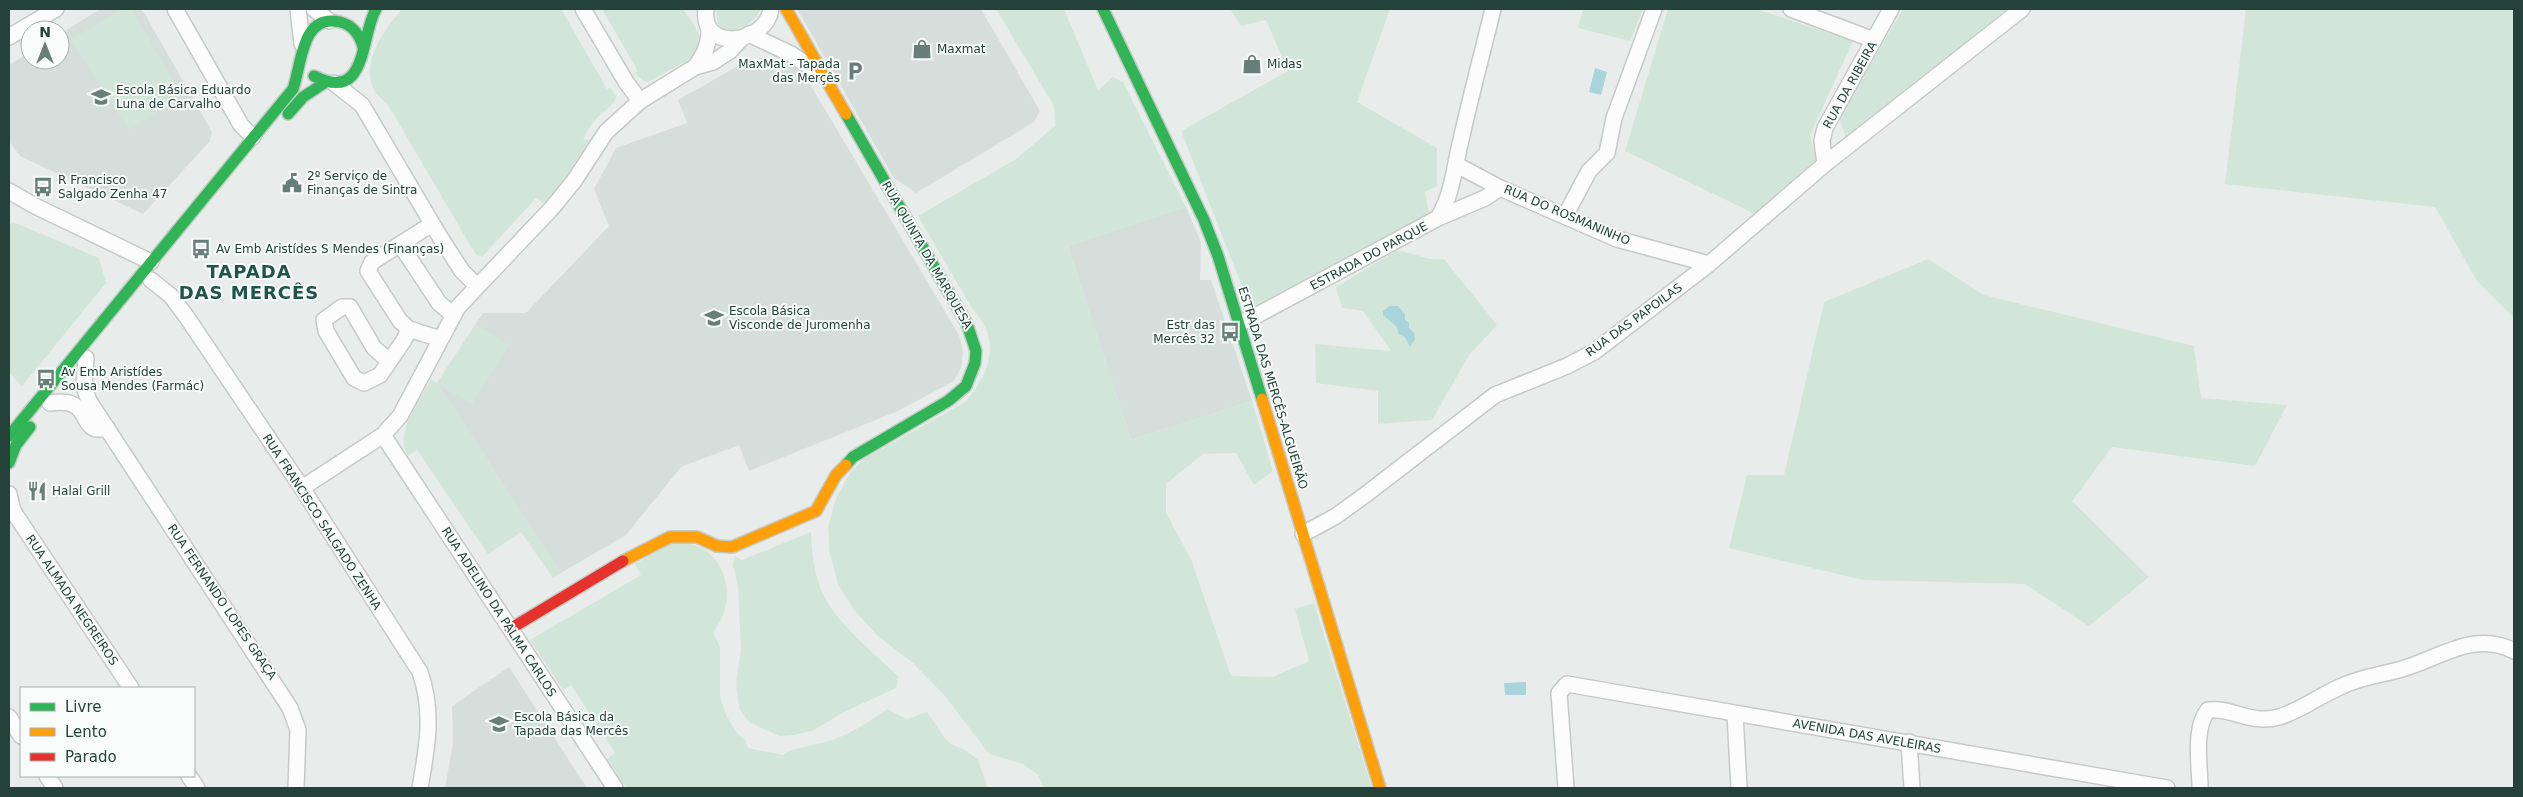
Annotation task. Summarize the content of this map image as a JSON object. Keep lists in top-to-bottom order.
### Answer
{
  "streets": {
    "street": [
      "RUA DA RIBEIRA",
      "RUA DO ROSMANINHO",
      "RUA QUINTA DA MARQUESA",
      "ESTRADA DO PARQUE",
      "RUA DAS PAPOILAS",
      "ESTRADA DAS MERCÊS-ALGUEIRÃO",
      "RUA FRANCISCO SALGADO ZENHA",
      "RUA ALMADA NEGREIROS",
      "RUA FERNANDO LOPES GRAÇA",
      "RUA ADELINO DA PALMA CARLOS",
      "AVENIDA DAS AVELEIRAS"
    ]
  },
  "crossings": [
    ["RUA DA RIBEIRA", "RUA DAS PAPOILAS"],
    ["RUA DO ROSMANINHO", "ESTRADA DO PARQUE"],
    ["RUA DO ROSMANINHO", "RUA DAS PAPOILAS"],
    ["RUA QUINTA DA MARQUESA", "RUA ADELINO DA PALMA CARLOS"],
    ["ESTRADA DO PARQUE", "ESTRADA DAS MERCÊS-ALGUEIRÃO"],
    ["RUA DAS PAPOILAS", "ESTRADA DAS MERCÊS-ALGUEIRÃO"]
  ],
  "districts": ["TAPADA DAS MERCÊS"],
  "places": {
    "shop": ["Maxmat", "Midas"],
    "parking": ["MaxMat - Tapada das Merçês"],
    "school or university": ["Escola Básica Eduardo Luna de Carvalho", "Escola Básica Visconde de Juromenha", "Escola Básica da Tapada das Mercês"],
    "public building": ["2º Serviço de Finanças de Sintra"],
    "bus stop": [
      "R Francisco Salgado Zenha 47",
      "Av Emb Aristídes S Mendes (Finanças)",
      "Estr das Mercês 32",
      "Av Emb Aristídes Sousa Mendes (Farmác)"
    ],
    "restaurant": ["Halal Grill"]
  },
  "legend": ["Livre", "Lento", "Parado"],
  "north": "top"
}
